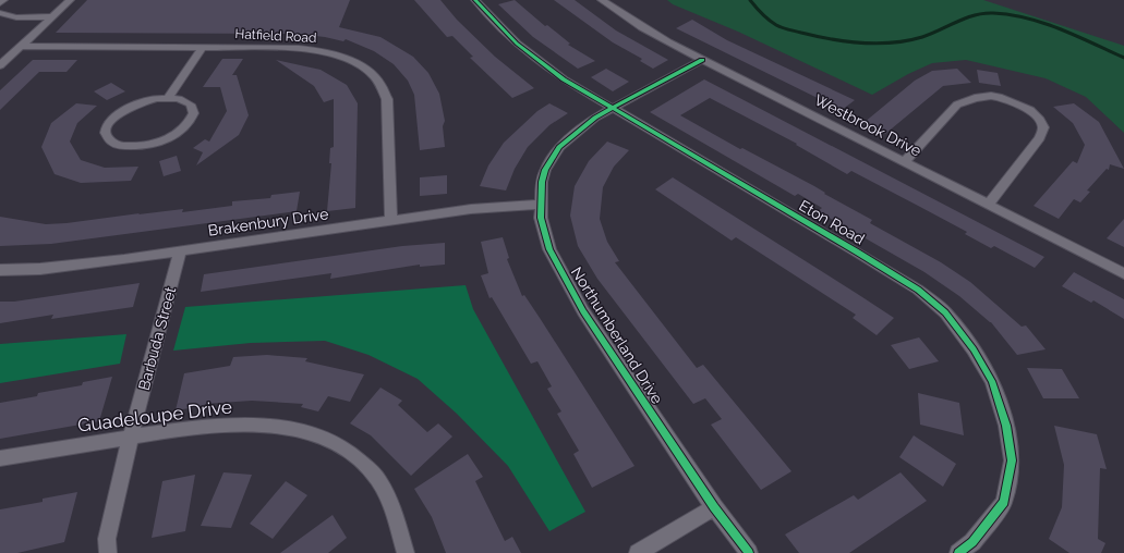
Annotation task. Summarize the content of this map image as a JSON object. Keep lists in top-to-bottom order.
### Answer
{
  "streets": {
    "street": [
      "Hatfield Road",
      "Westbrook Drive",
      "Brakenbury Drive",
      "Eton Road",
      "Northumberland Drive",
      "Barbuda Street",
      "Guadeloupe Drive"
    ]
  },
  "crossings": [
    ["Hatfield Road", "Brakenbury Drive"],
    ["Westbrook Drive", "Northumberland Drive"],
    ["Brakenbury Drive", "Northumberland Drive"],
    ["Brakenbury Drive", "Barbuda Street"],
    ["Eton Road", "Northumberland Drive"],
    ["Barbuda Street", "Guadeloupe Drive"]
  ]
}
